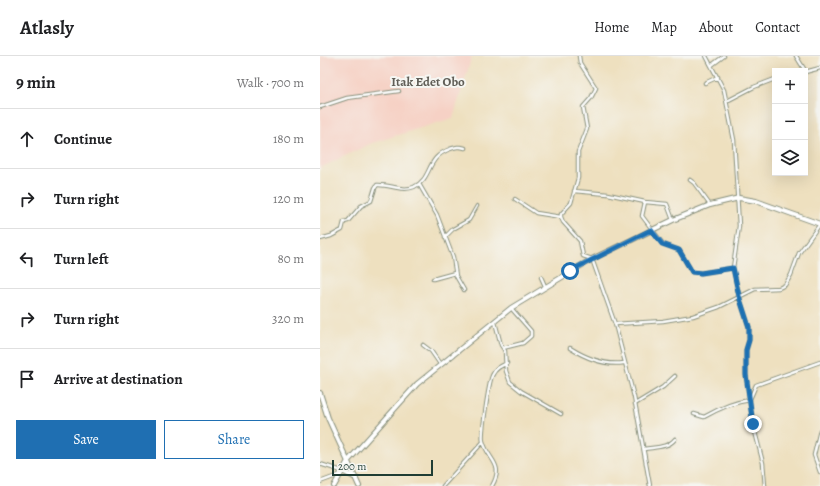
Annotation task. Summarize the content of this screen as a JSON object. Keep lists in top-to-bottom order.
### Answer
{
  "districts": ["Itak Edet Obo"],
  "scale_bar": "200 m",
  "page": {
    "header": "Atlasly",
    "nav": [
      "Home",
      "Map",
      "About",
      "Contact"
    ],
    "heading": ["9 min", "Walk · 700 m"],
    "map_buttons": ["+", "−"],
    "list": [
      ["Continue", "180 m"],
      ["Turn right", "120 m"],
      ["Turn left", "80 m"],
      ["Turn right", "320 m"],
      "Arrive at destination"
    ],
    "buttons": ["Save", "Share"],
    "scale": "200 m"
  }
}
